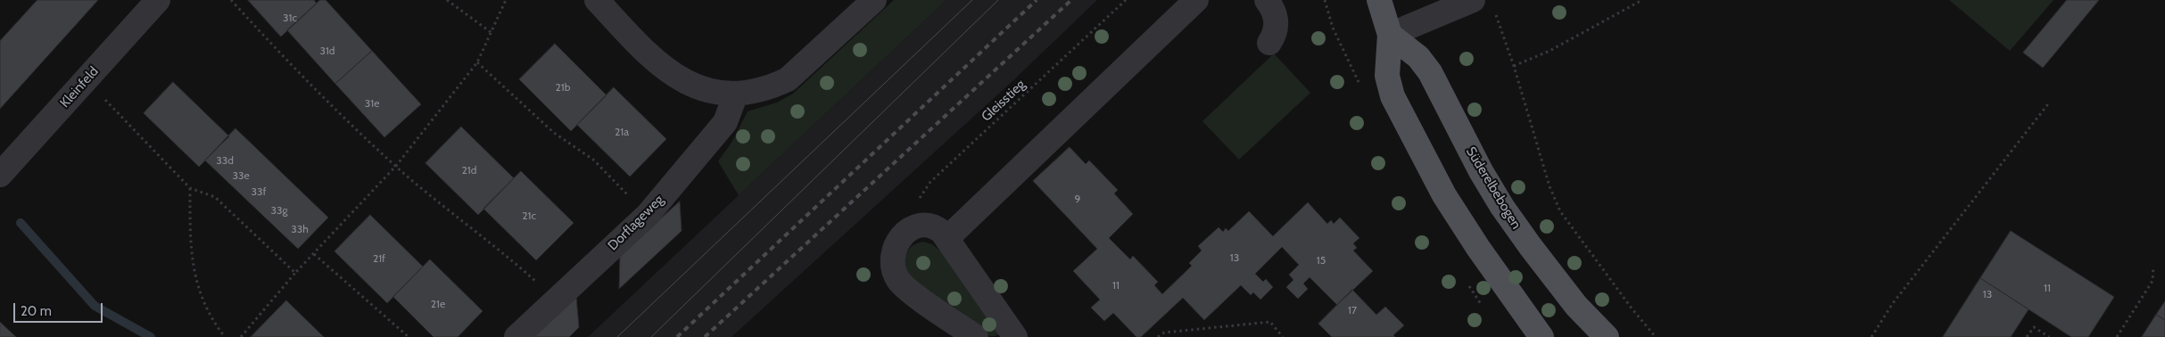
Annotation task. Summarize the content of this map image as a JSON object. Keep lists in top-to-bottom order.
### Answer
{
  "streets": {
    "main road": ["Süderelbebogen"],
    "street": ["Kleinfeld", "Dorflageweg"],
    "path": ["Gleisstieg"]
  },
  "house_numbers": [
    "31c",
    "31d",
    "21b",
    "31e",
    "21a",
    "33d",
    "21d",
    "33e",
    "33f",
    "9",
    "33g",
    "21c",
    "33h",
    "13",
    "21f",
    "15",
    "11",
    "11",
    "13",
    "21e",
    "17"
  ],
  "scale_bar": "20 m"
}
